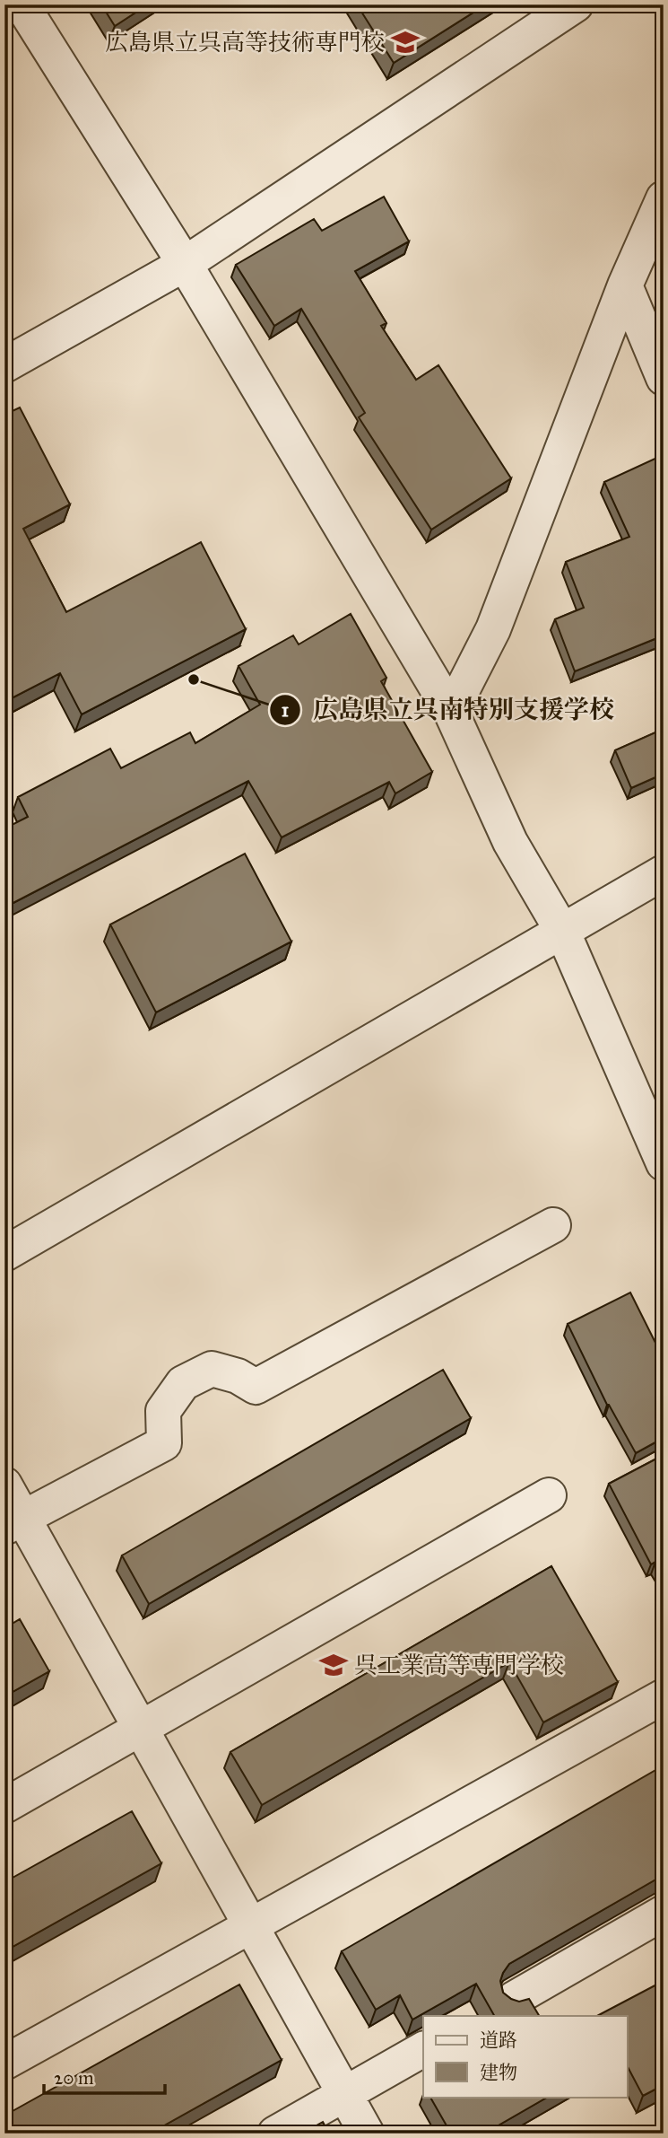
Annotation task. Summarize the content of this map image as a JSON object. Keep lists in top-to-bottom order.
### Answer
{
  "places": {
    "school or university": ["広島県立呉高等技術専門校", "呉工業高等専門学校"],
    "other": ["広島県立呉南特別支援学校"]
  },
  "legend": ["道路", "建物"],
  "scale_bar": "20 m"
}
